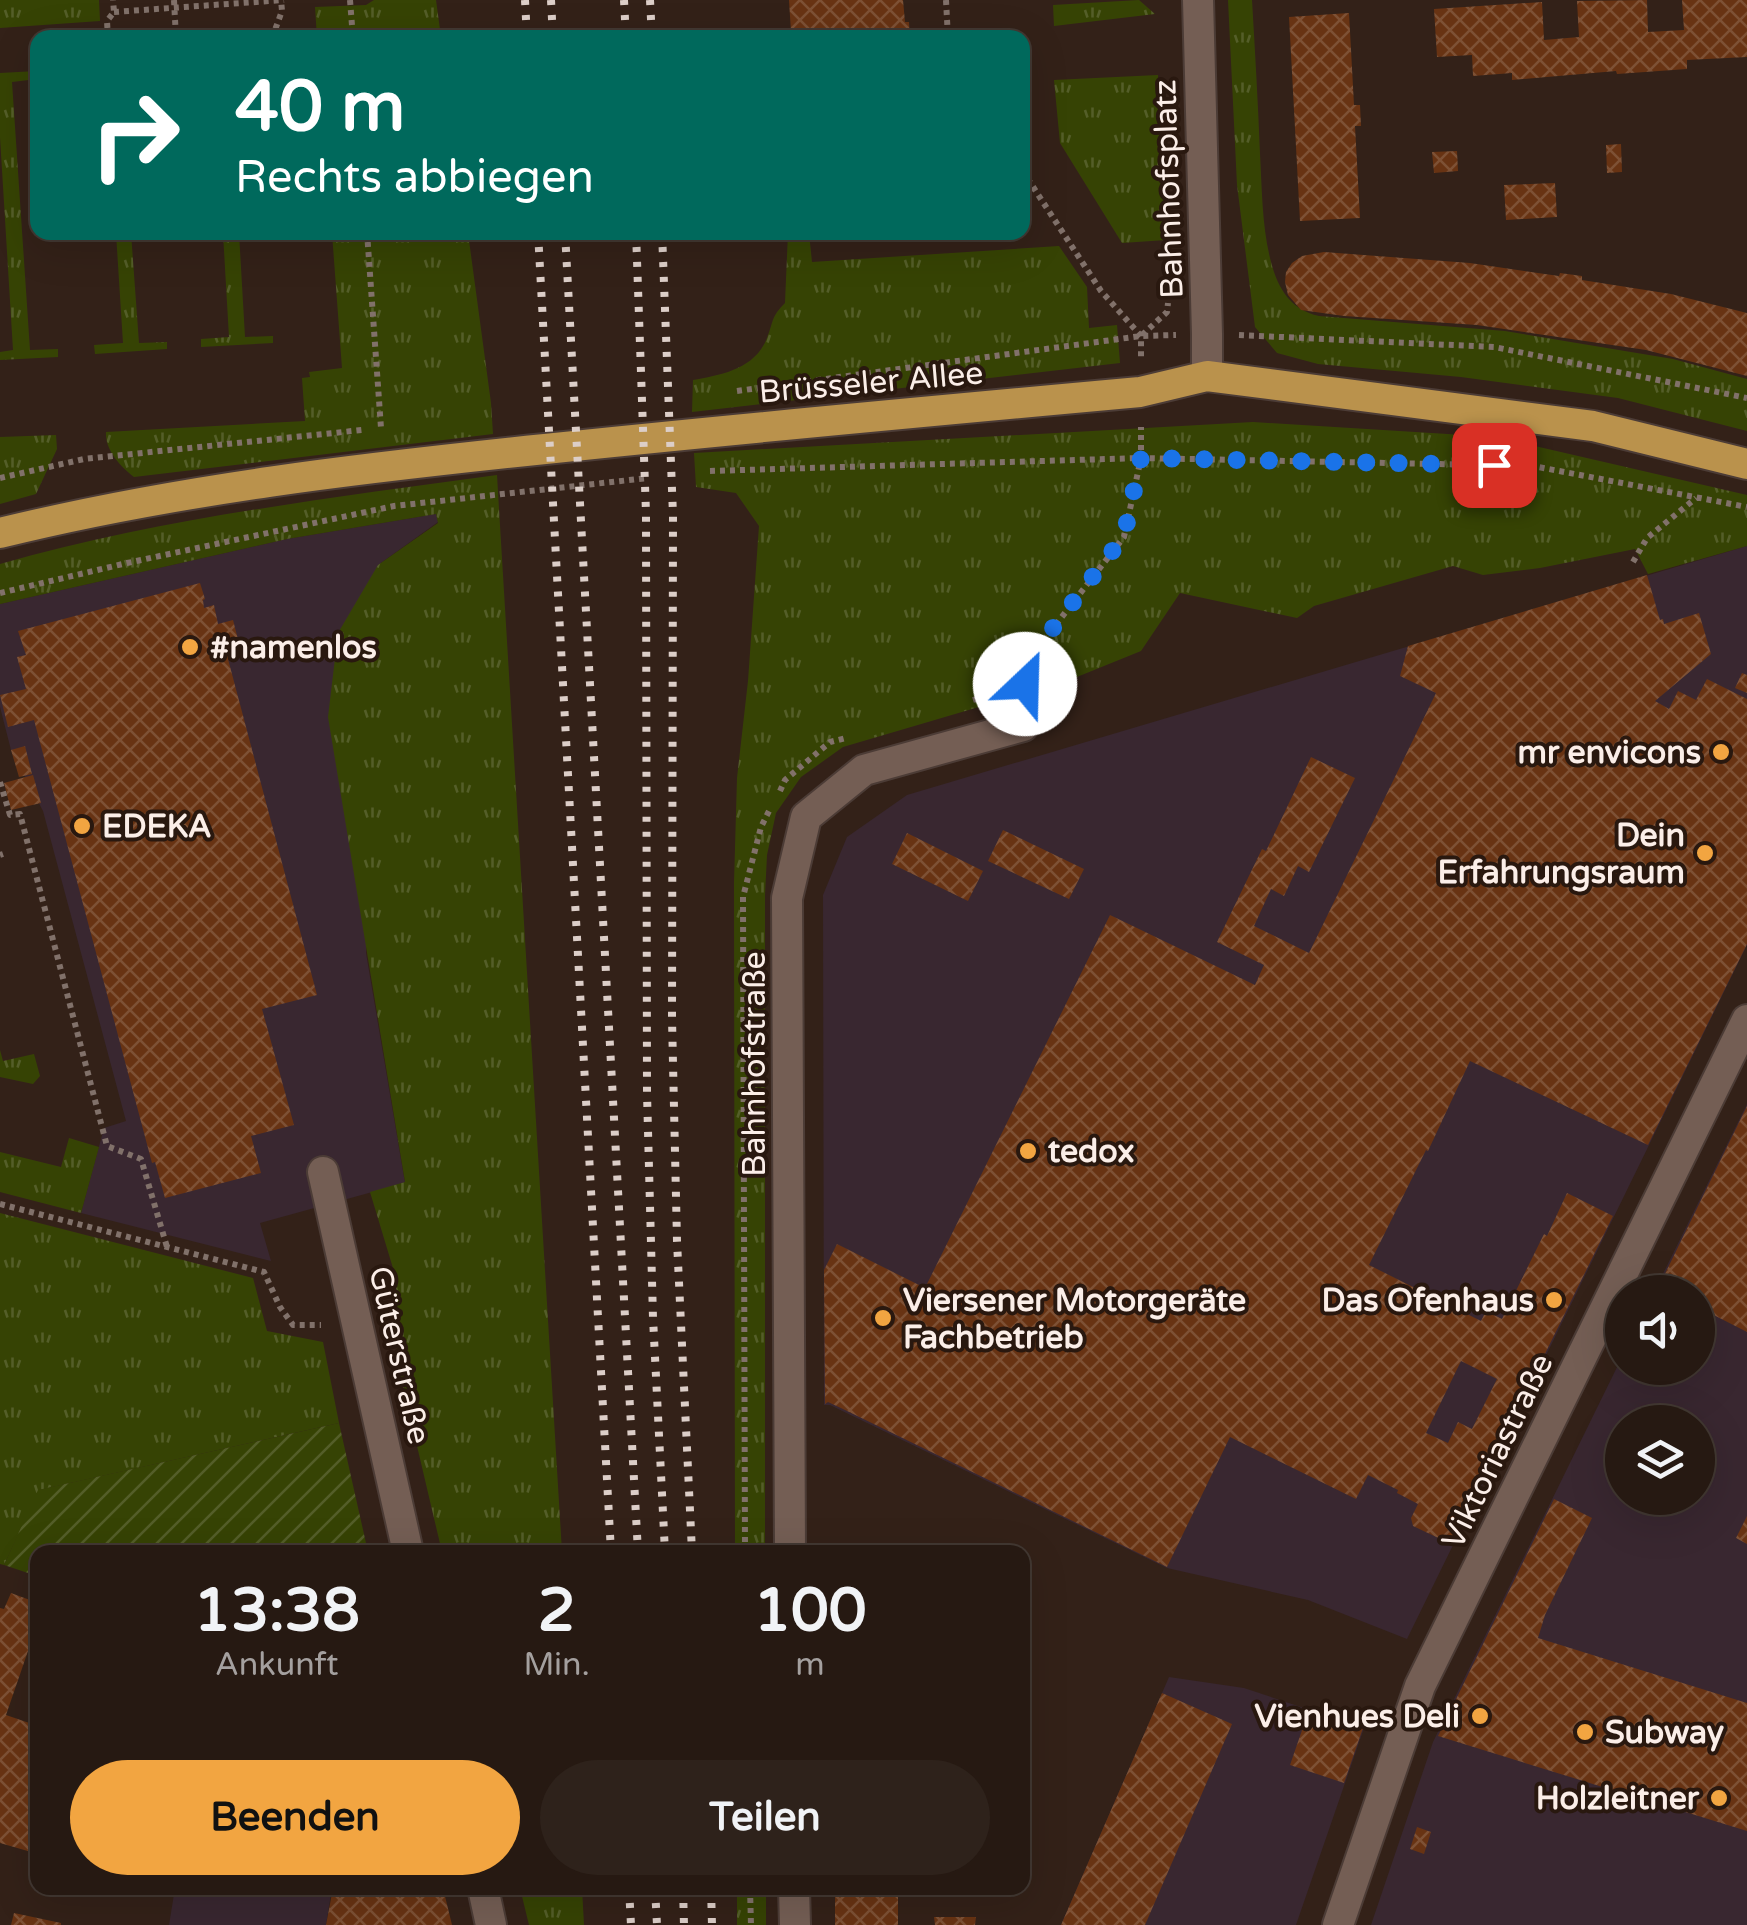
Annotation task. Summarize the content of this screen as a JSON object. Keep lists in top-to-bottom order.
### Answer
{
  "streets": {
    "main road": ["Brüsseler Allee"],
    "street": [
      "Bahnhofsplatz",
      "Bahnhofstraße",
      "Güterstraße",
      "Viktoriastraße"
    ]
  },
  "crossings": [
    ["Bahnhofsplatz", "Brüsseler Allee"]
  ],
  "places": [
    "#namenlos",
    "mr envicons",
    "EDEKA",
    "Dein Erfahrungsraum",
    "tedox",
    "Das Ofenhaus",
    "Viersener Motorgeräte Fachbetrieb",
    "Vienhues Deli",
    "Subway",
    "Holzleitner"
  ],
  "page": {
    "turn": ["40 m", "Rechts abbiegen"],
    "eta": [
      "13:38",
      "Ankunft",
      "2",
      "Min.",
      "100",
      "m"
    ],
    "buttons": ["Beenden", "Teilen"]
  }
}
